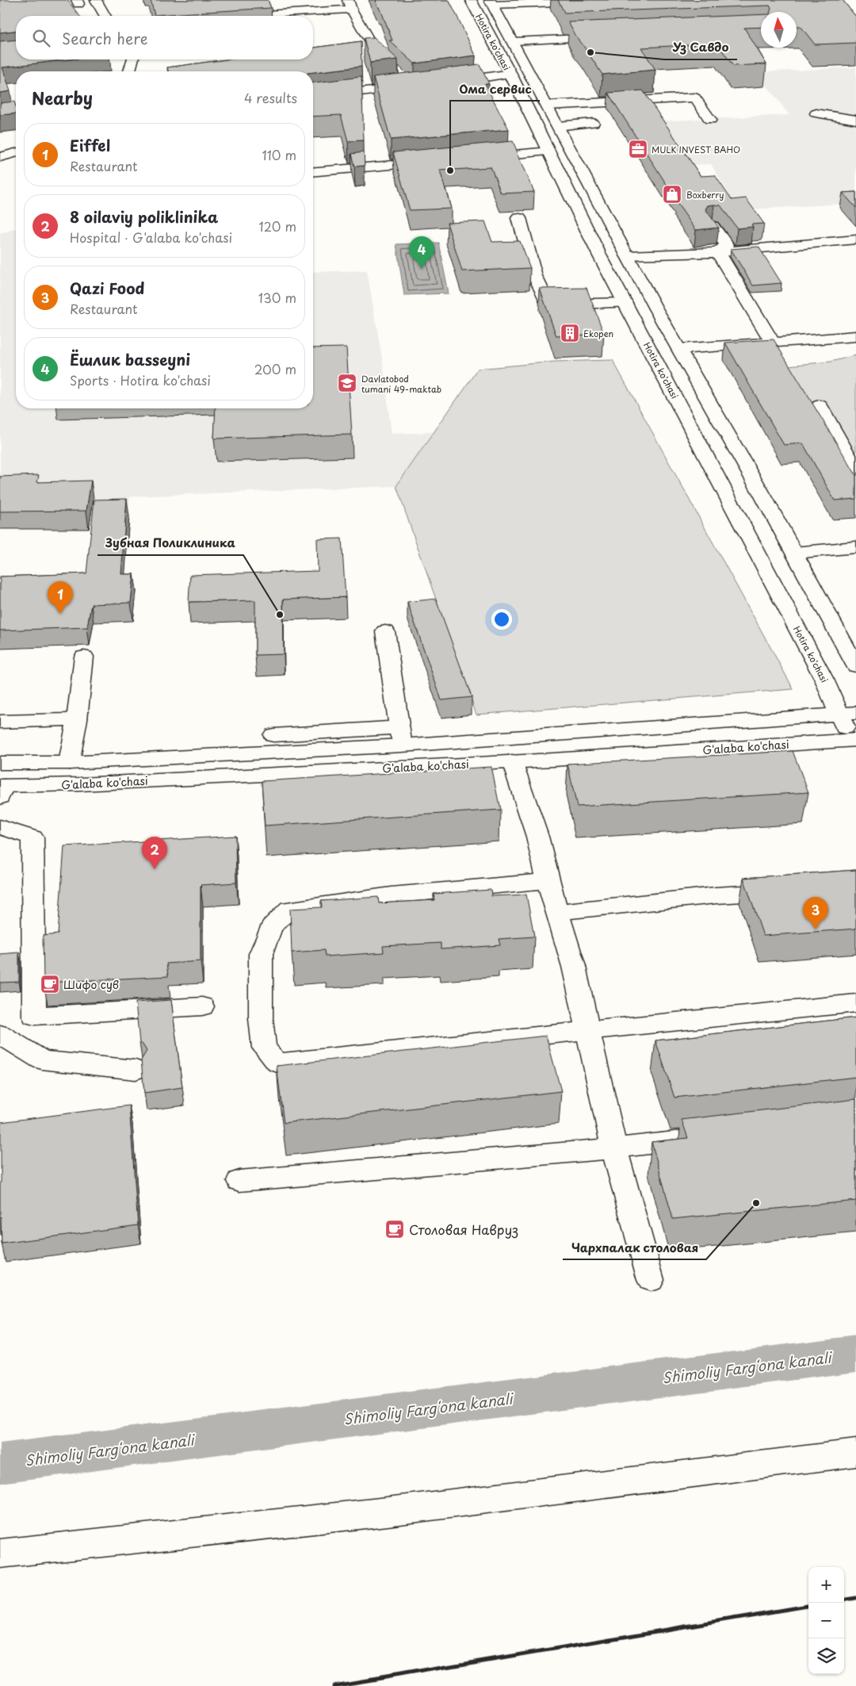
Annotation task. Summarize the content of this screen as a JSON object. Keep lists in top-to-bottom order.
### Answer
{
  "streets": {
    "main road": ["Hotira ko'chasi", "G'alaba ko'chasi"]
  },
  "crossings": [
    ["Hotira ko'chasi", "G'alaba ko'chasi"]
  ],
  "water": ["Shimoliy Fargʻona kanali"],
  "places": {
    "other": [
      "Уз Савдо",
      "Ома сервис",
      "Зубная Поликлиника",
      "Чархпалак столовая"
    ],
    "office": ["MULK INVEST BAHO"],
    "shop": ["Boxberry"],
    "building": ["Ekopen"],
    "school or university": ["Davlatobod tumani 49-maktab"],
    "cafe": ["Шифо сув", "Столовая Навруз"]
  },
  "north": "top",
  "page": {
    "search": "Search here",
    "heading": ["Nearby", "4 results"],
    "list": [
      {
        "mark": "1",
        "name": "Eiffel",
        "note": "Restaurant",
        "value": "110 m"
      },
      {
        "mark": "2",
        "name": "8 oilaviy poliklinika",
        "note": "Hospital · G'alaba ko'chasi",
        "value": "120 m"
      },
      {
        "mark": "3",
        "name": "Qazi Food",
        "note": "Restaurant",
        "value": "130 m"
      },
      {
        "mark": "4",
        "name": "Ёшлик basseyni",
        "note": "Sports · Hotira ko'chasi",
        "value": "200 m"
      }
    ],
    "pins": [
      "4",
      "1",
      "2",
      "3"
    ],
    "map_buttons": ["+", "−"]
  }
}
